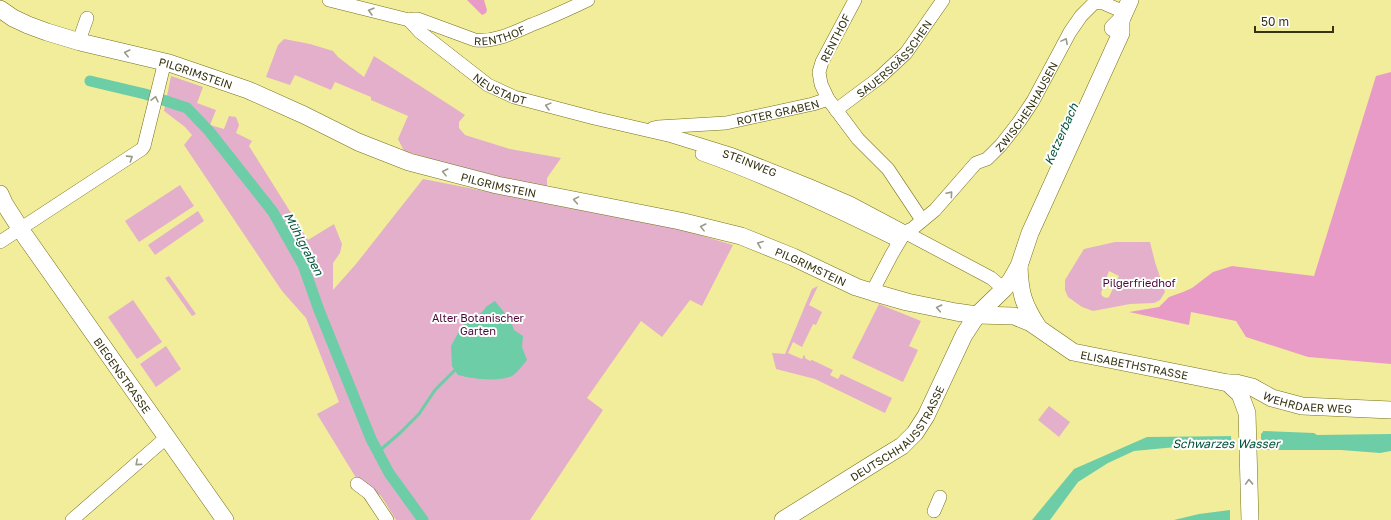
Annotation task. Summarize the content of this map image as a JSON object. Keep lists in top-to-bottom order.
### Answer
{
  "streets": {
    "main road": [
      "PILGRIMSTEIN",
      "ELISABETHSTRASSE",
      "BIEGENSTRASSE",
      "WEHRDAER WEG",
      "DEUTSCHHAUSSTRASSE"
    ],
    "street": [
      "RENTHOF",
      "SAUERSGÄSSCHEN",
      "NEUSTADT",
      "ZWISCHENHAUSEN",
      "ROTER GRABEN",
      "STEINWEG"
    ]
  },
  "crossings": [
    ["RENTHOF", "NEUSTADT"],
    ["RENTHOF", "ROTER GRABEN"],
    ["SAUERSGÄSSCHEN", "ROTER GRABEN"],
    ["PILGRIMSTEIN", "ELISABETHSTRASSE"],
    ["PILGRIMSTEIN", "DEUTSCHHAUSSTRASSE"],
    ["NEUSTADT", "STEINWEG"],
    ["ZWISCHENHAUSEN", "ROTER GRABEN"],
    ["ROTER GRABEN", "STEINWEG"],
    ["ELISABETHSTRASSE", "WEHRDAER WEG"],
    ["ELISABETHSTRASSE", "DEUTSCHHAUSSTRASSE"]
  ],
  "one_way": ["PILGRIMSTEIN", "NEUSTADT", "ZWISCHENHAUSEN"],
  "water": ["Ketzerbach", "Mühlgraben", "Schwarzes Wasser"],
  "parks": ["Pilgerfriedhof", "Alter Botanischer Garten"],
  "scale_bar": "50 m"
}
